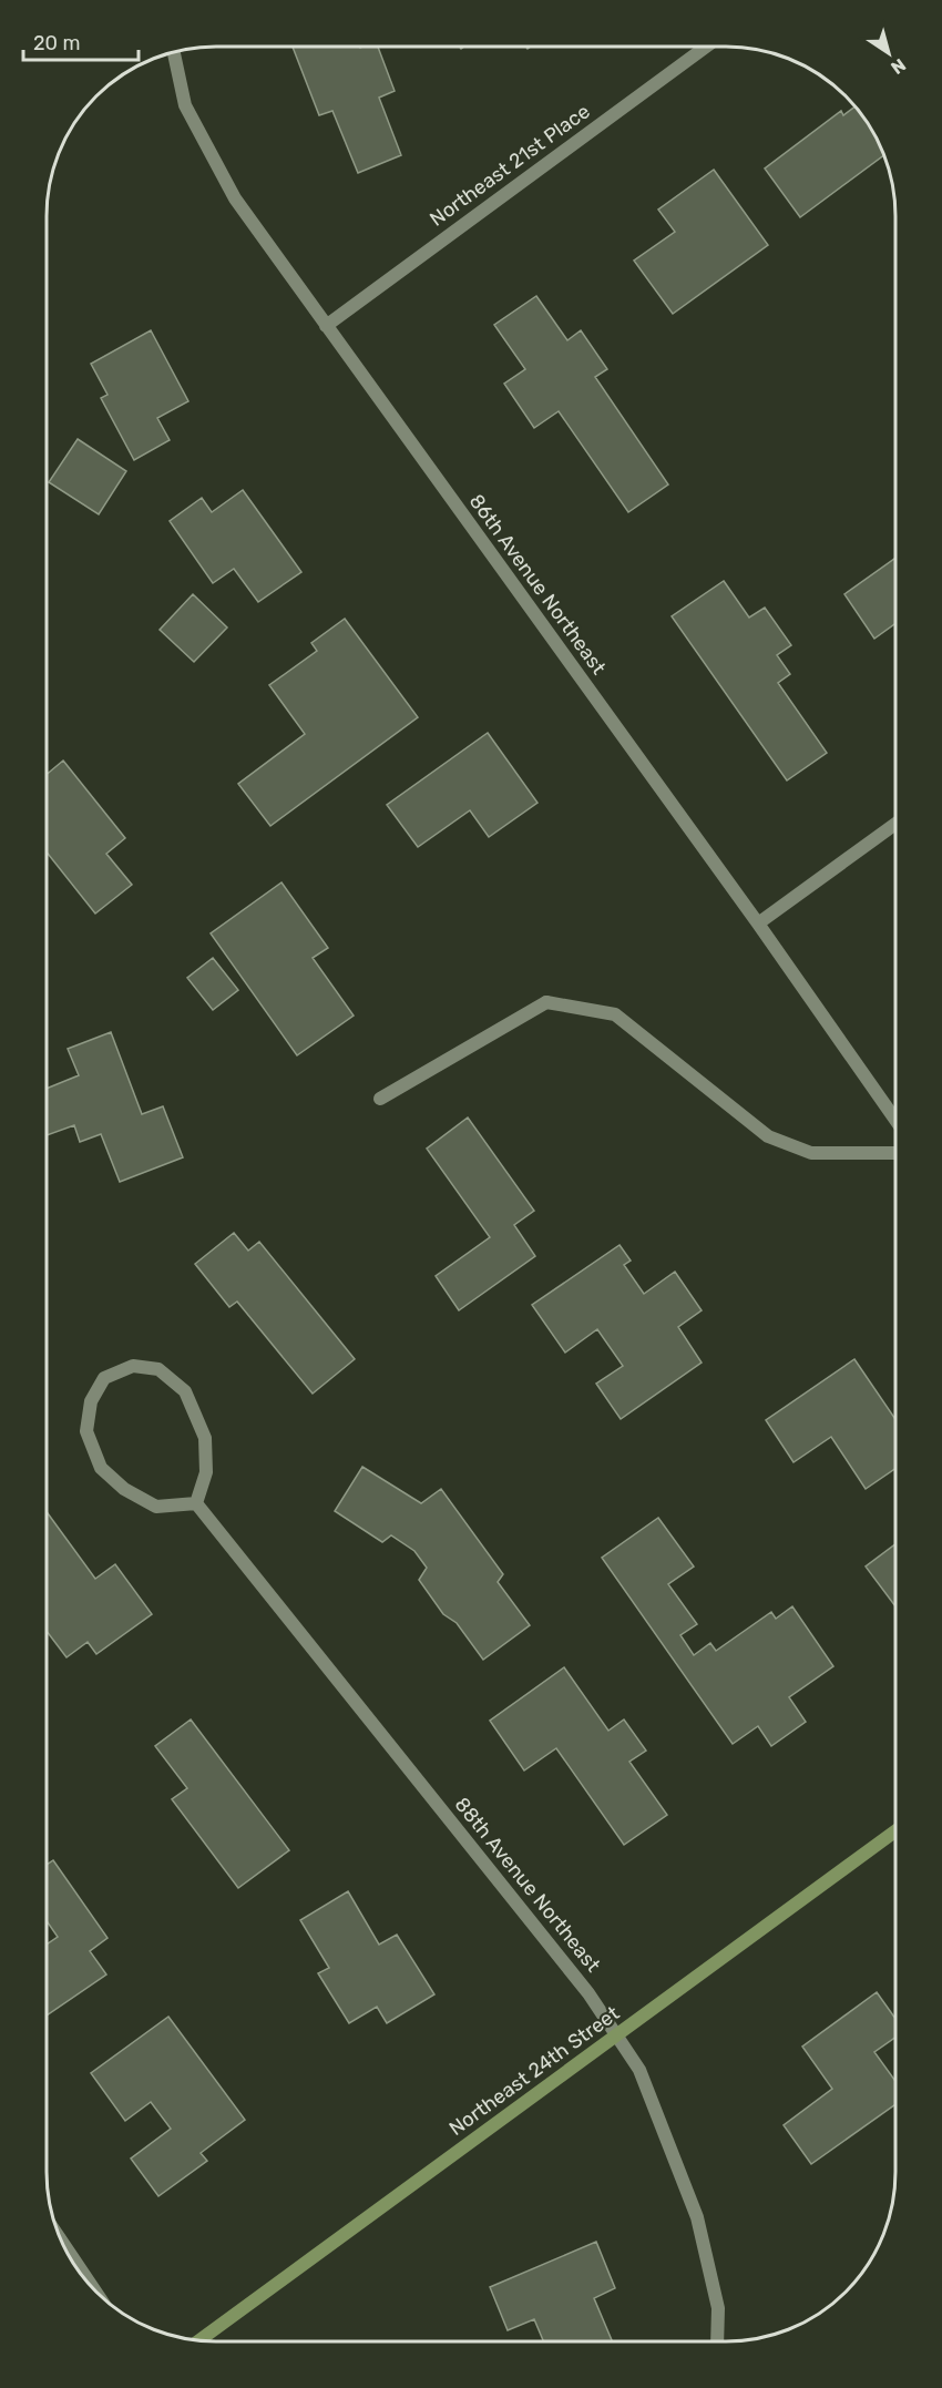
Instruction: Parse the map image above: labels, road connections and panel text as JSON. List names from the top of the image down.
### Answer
{
  "streets": {
    "main road": ["Northeast 24th Street"],
    "street": ["Northeast 21st Place", "86th Avenue Northeast", "88th Avenue Northeast"]
  },
  "crossings": [
    ["Northeast 21st Place", "86th Avenue Northeast"],
    ["88th Avenue Northeast", "Northeast 24th Street"]
  ],
  "scale_bar": "20 m",
  "north": "bottom right"
}
